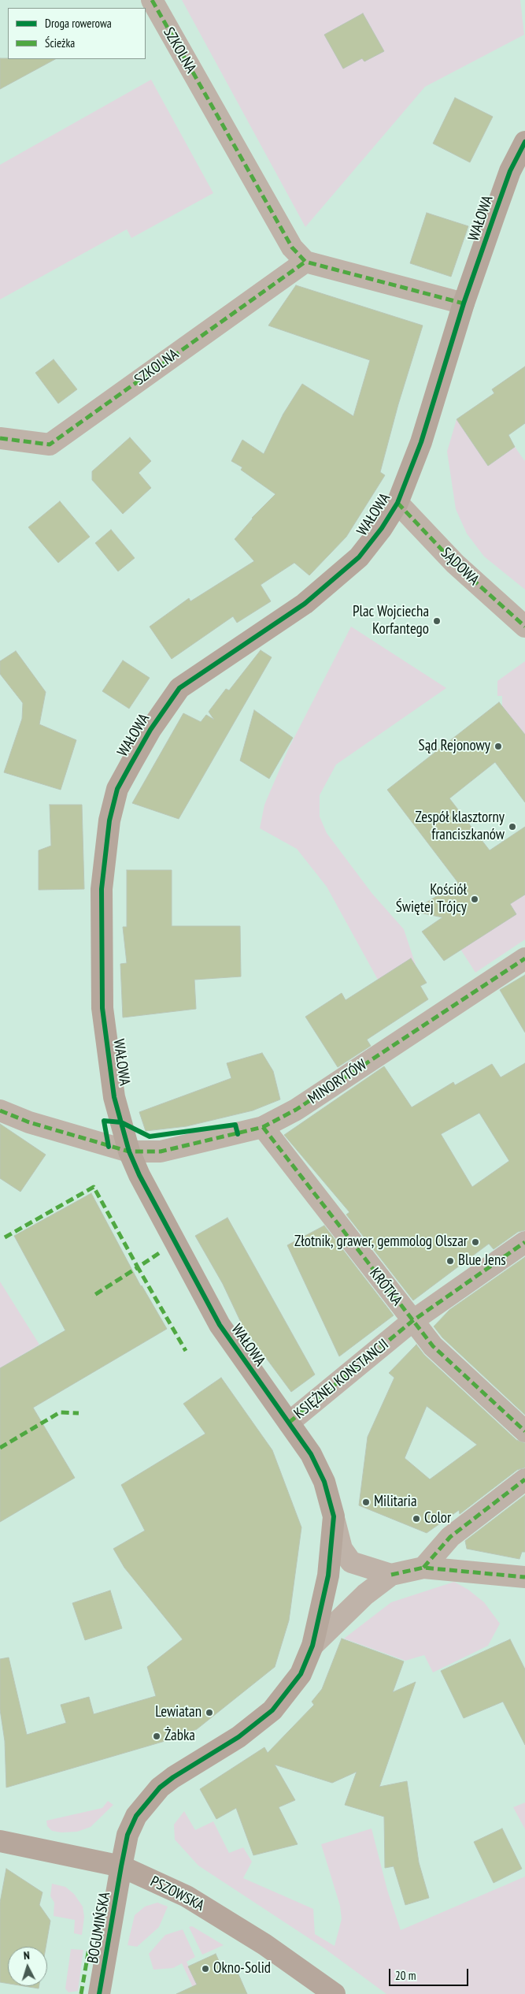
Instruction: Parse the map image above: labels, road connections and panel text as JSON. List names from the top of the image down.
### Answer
{
  "streets": {
    "street": [
      "SZKOLNA",
      "WAŁOWA",
      "SĄDOWA",
      "MINORYTÓW",
      "KRÓTKA",
      "KSIĘŻNEJ KONSTANCJI",
      "PSZOWSKA",
      "BOGUMIŃSKA"
    ]
  },
  "crossings": [
    ["WAŁOWA", "SĄDOWA"],
    ["WAŁOWA", "MINORYTÓW"],
    ["WAŁOWA", "KSIĘŻNEJ KONSTANCJI"],
    ["MINORYTÓW", "KRÓTKA"],
    ["KRÓTKA", "KSIĘŻNEJ KONSTANCJI"],
    ["KSIĘŻNEJ KONSTANCJI", "PSZOWSKA"],
    ["KSIĘŻNEJ KONSTANCJI", "BOGUMIŃSKA"],
    ["PSZOWSKA", "BOGUMIŃSKA"]
  ],
  "places": [
    "Plac Wojciecha Korfantego",
    "Sąd Rejonowy",
    "Zespół klasztorny franciszkanów",
    "Kościół Świętej Trójcy",
    "Złotnik, grawer, gemmolog Olszar",
    "Blue Jens",
    "Militaria",
    "Color",
    "Lewiatan",
    "Żabka",
    "Okno-Solid"
  ],
  "legend": ["Droga rowerowa", "Ścieżka"],
  "scale_bar": "20 m",
  "north": "top"
}
